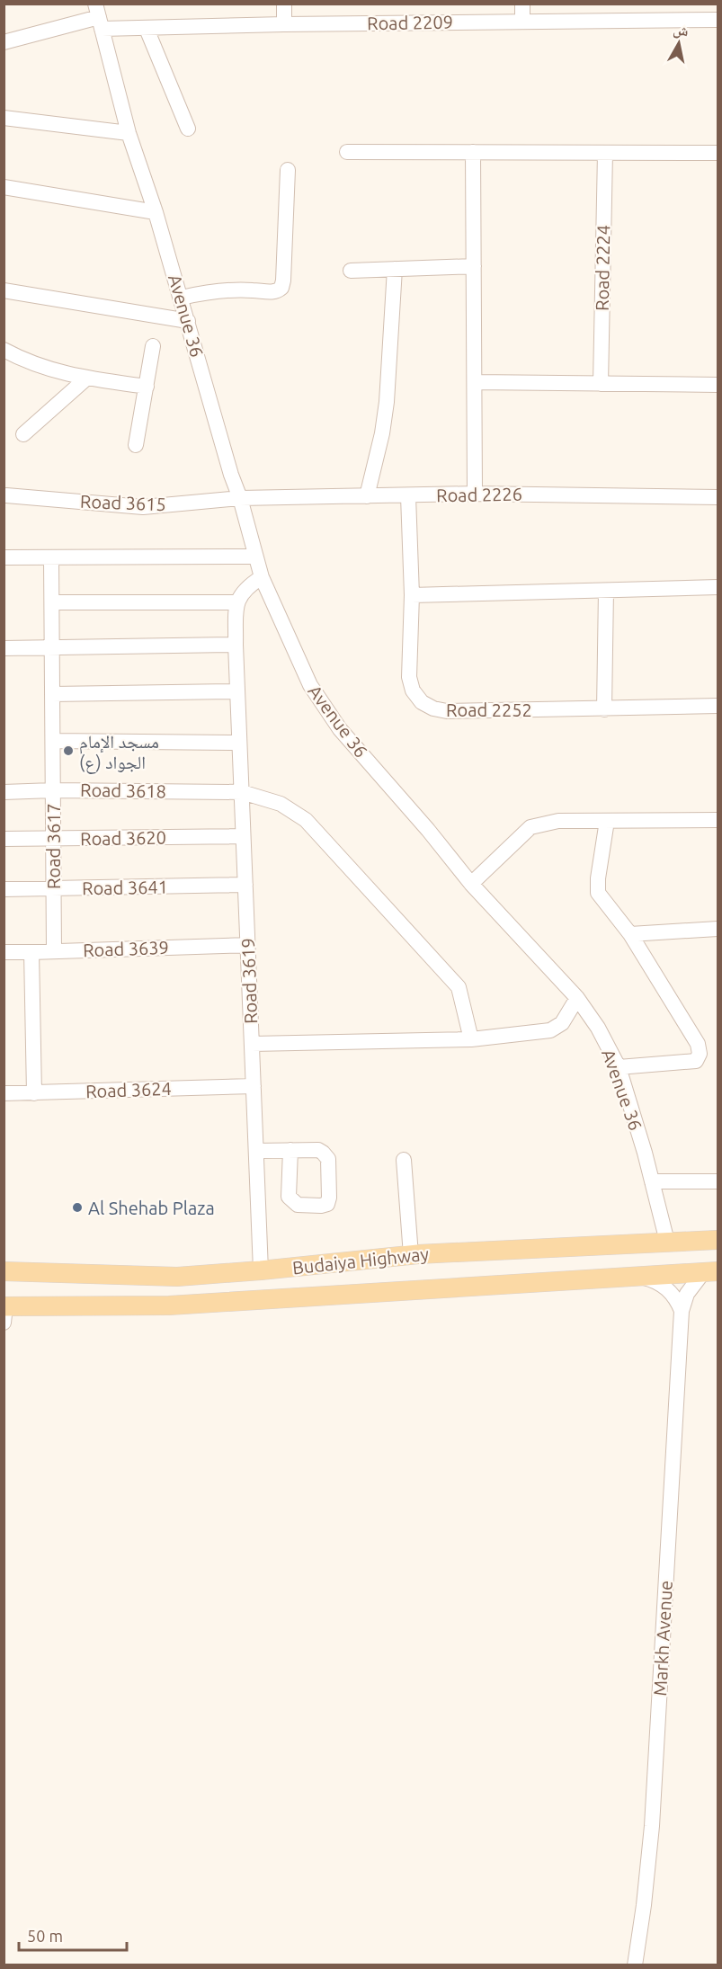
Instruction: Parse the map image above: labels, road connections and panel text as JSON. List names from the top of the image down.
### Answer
{
  "streets": {
    "main road": ["Budaiya Highway"],
    "street": [
      "Road 2209",
      "Road 2224",
      "Avenue 36",
      "Road 2226",
      "Road 3615",
      "Road 2252",
      "Road 3618",
      "Road 3620",
      "Road 3617",
      "Road 3641",
      "Road 3639",
      "Road 3619",
      "Road 3624",
      "Markh Avenue"
    ]
  },
  "crossings": [
    ["Road 2209", "Avenue 36"],
    ["Avenue 36", "Road 2226"],
    ["Avenue 36", "Road 3615"],
    ["Avenue 36", "Budaiya Highway"],
    ["Road 2226", "Road 3615"],
    ["Road 2226", "Road 2252"],
    ["Road 3618", "Road 3617"],
    ["Road 3618", "Road 3619"],
    ["Road 3620", "Road 3617"],
    ["Road 3620", "Road 3619"],
    ["Road 3617", "Road 3641"],
    ["Road 3617", "Road 3639"],
    ["Road 3641", "Road 3619"],
    ["Road 3639", "Road 3619"],
    ["Road 3619", "Road 3624"],
    ["Road 3619", "Budaiya Highway"],
    ["Budaiya Highway", "Markh Avenue"]
  ],
  "places": ["مسجد الإمام الجواد (ع)", "Al Shehab Plaza"],
  "scale_bar": "50 m",
  "north": "top"
}
